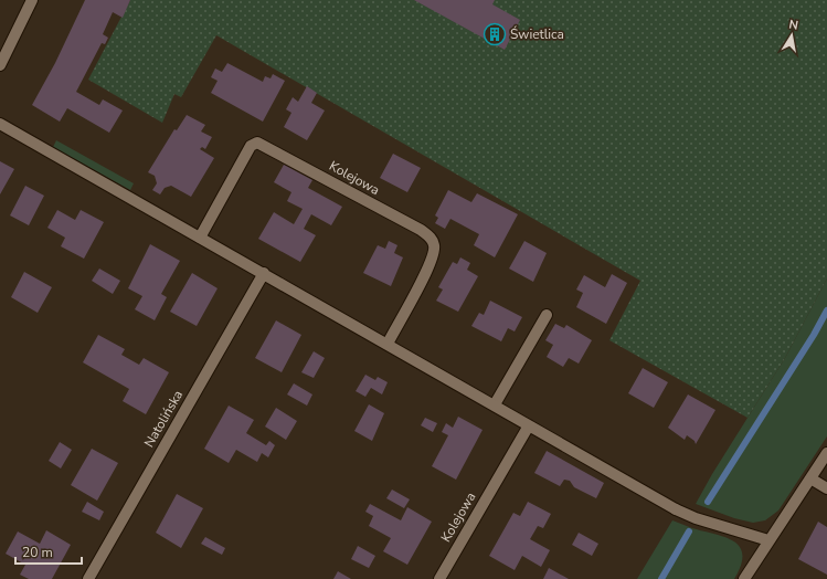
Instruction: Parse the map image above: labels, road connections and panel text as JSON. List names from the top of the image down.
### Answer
{
  "streets": {
    "street": ["Kolejowa", "Natolińska"]
  },
  "places": {
    "building": ["Świetlica"]
  },
  "scale_bar": "20 m",
  "north": "top"
}
